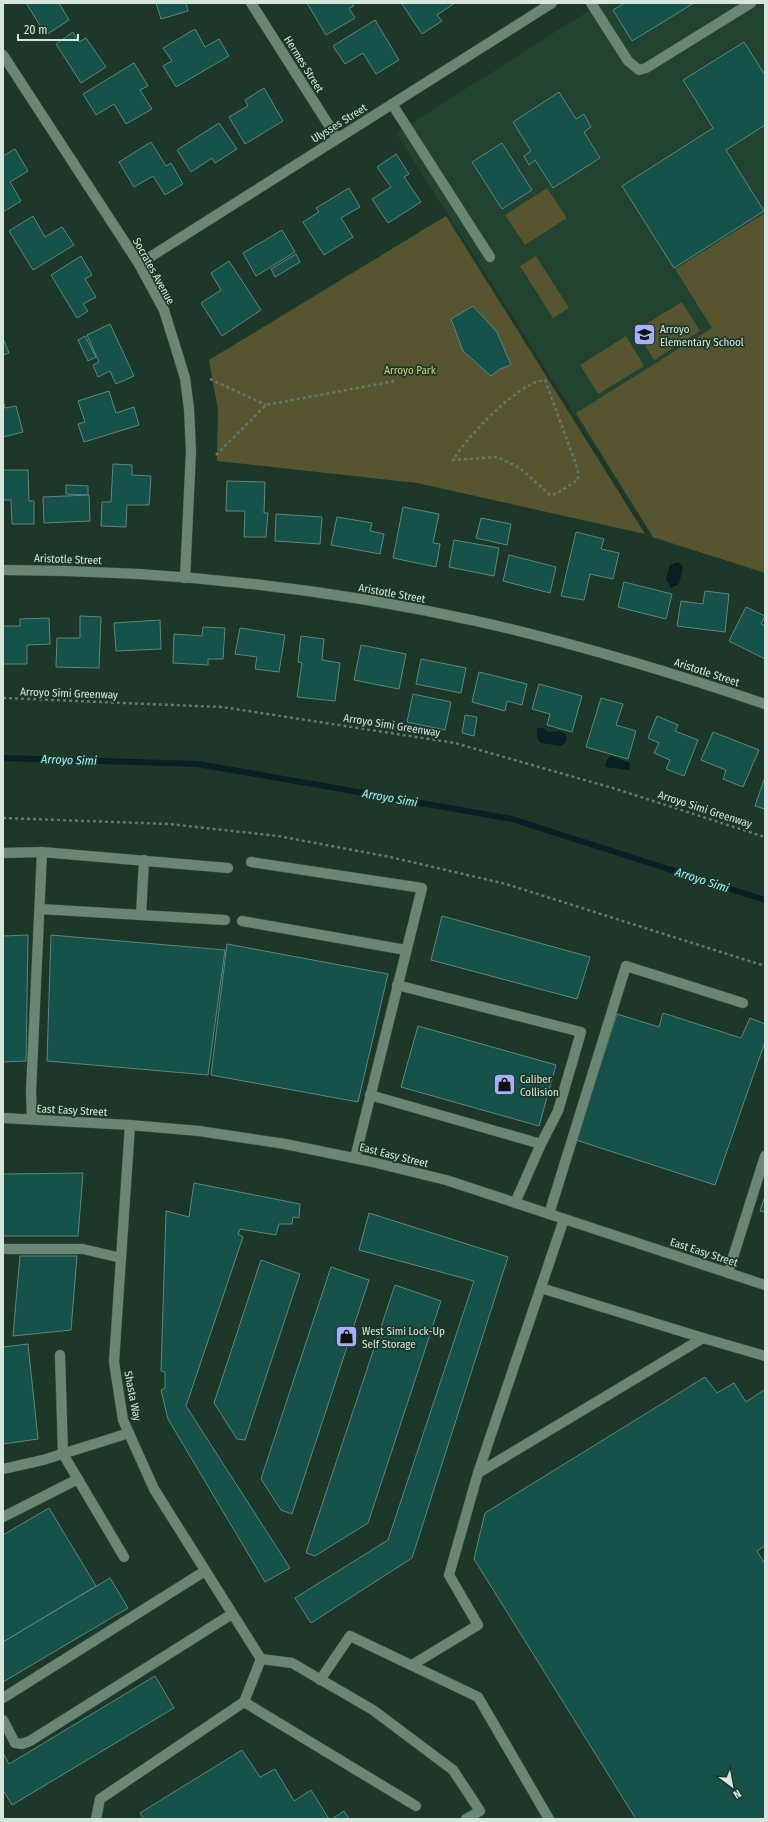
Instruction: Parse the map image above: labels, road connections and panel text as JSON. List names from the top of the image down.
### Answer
{
  "streets": {
    "street": [
      "Hermes Street",
      "Ulysses Street",
      "Socrates Avenue",
      "Aristotle Street",
      "East Easy Street",
      "Shasta Way"
    ],
    "path": ["Arroyo Simi Greenway"]
  },
  "crossings": [
    ["Hermes Street", "Ulysses Street"],
    ["Ulysses Street", "Socrates Avenue"],
    ["Socrates Avenue", "Aristotle Street"],
    ["East Easy Street", "Shasta Way"]
  ],
  "water": ["Arroyo Simi"],
  "parks": ["Arroyo Park"],
  "places": {
    "school or university": ["Arroyo Elementary School"],
    "shop": ["Caliber Collision", "West Simi Lock-Up Self Storage"]
  },
  "scale_bar": "20 m",
  "north": "bottom right"
}
